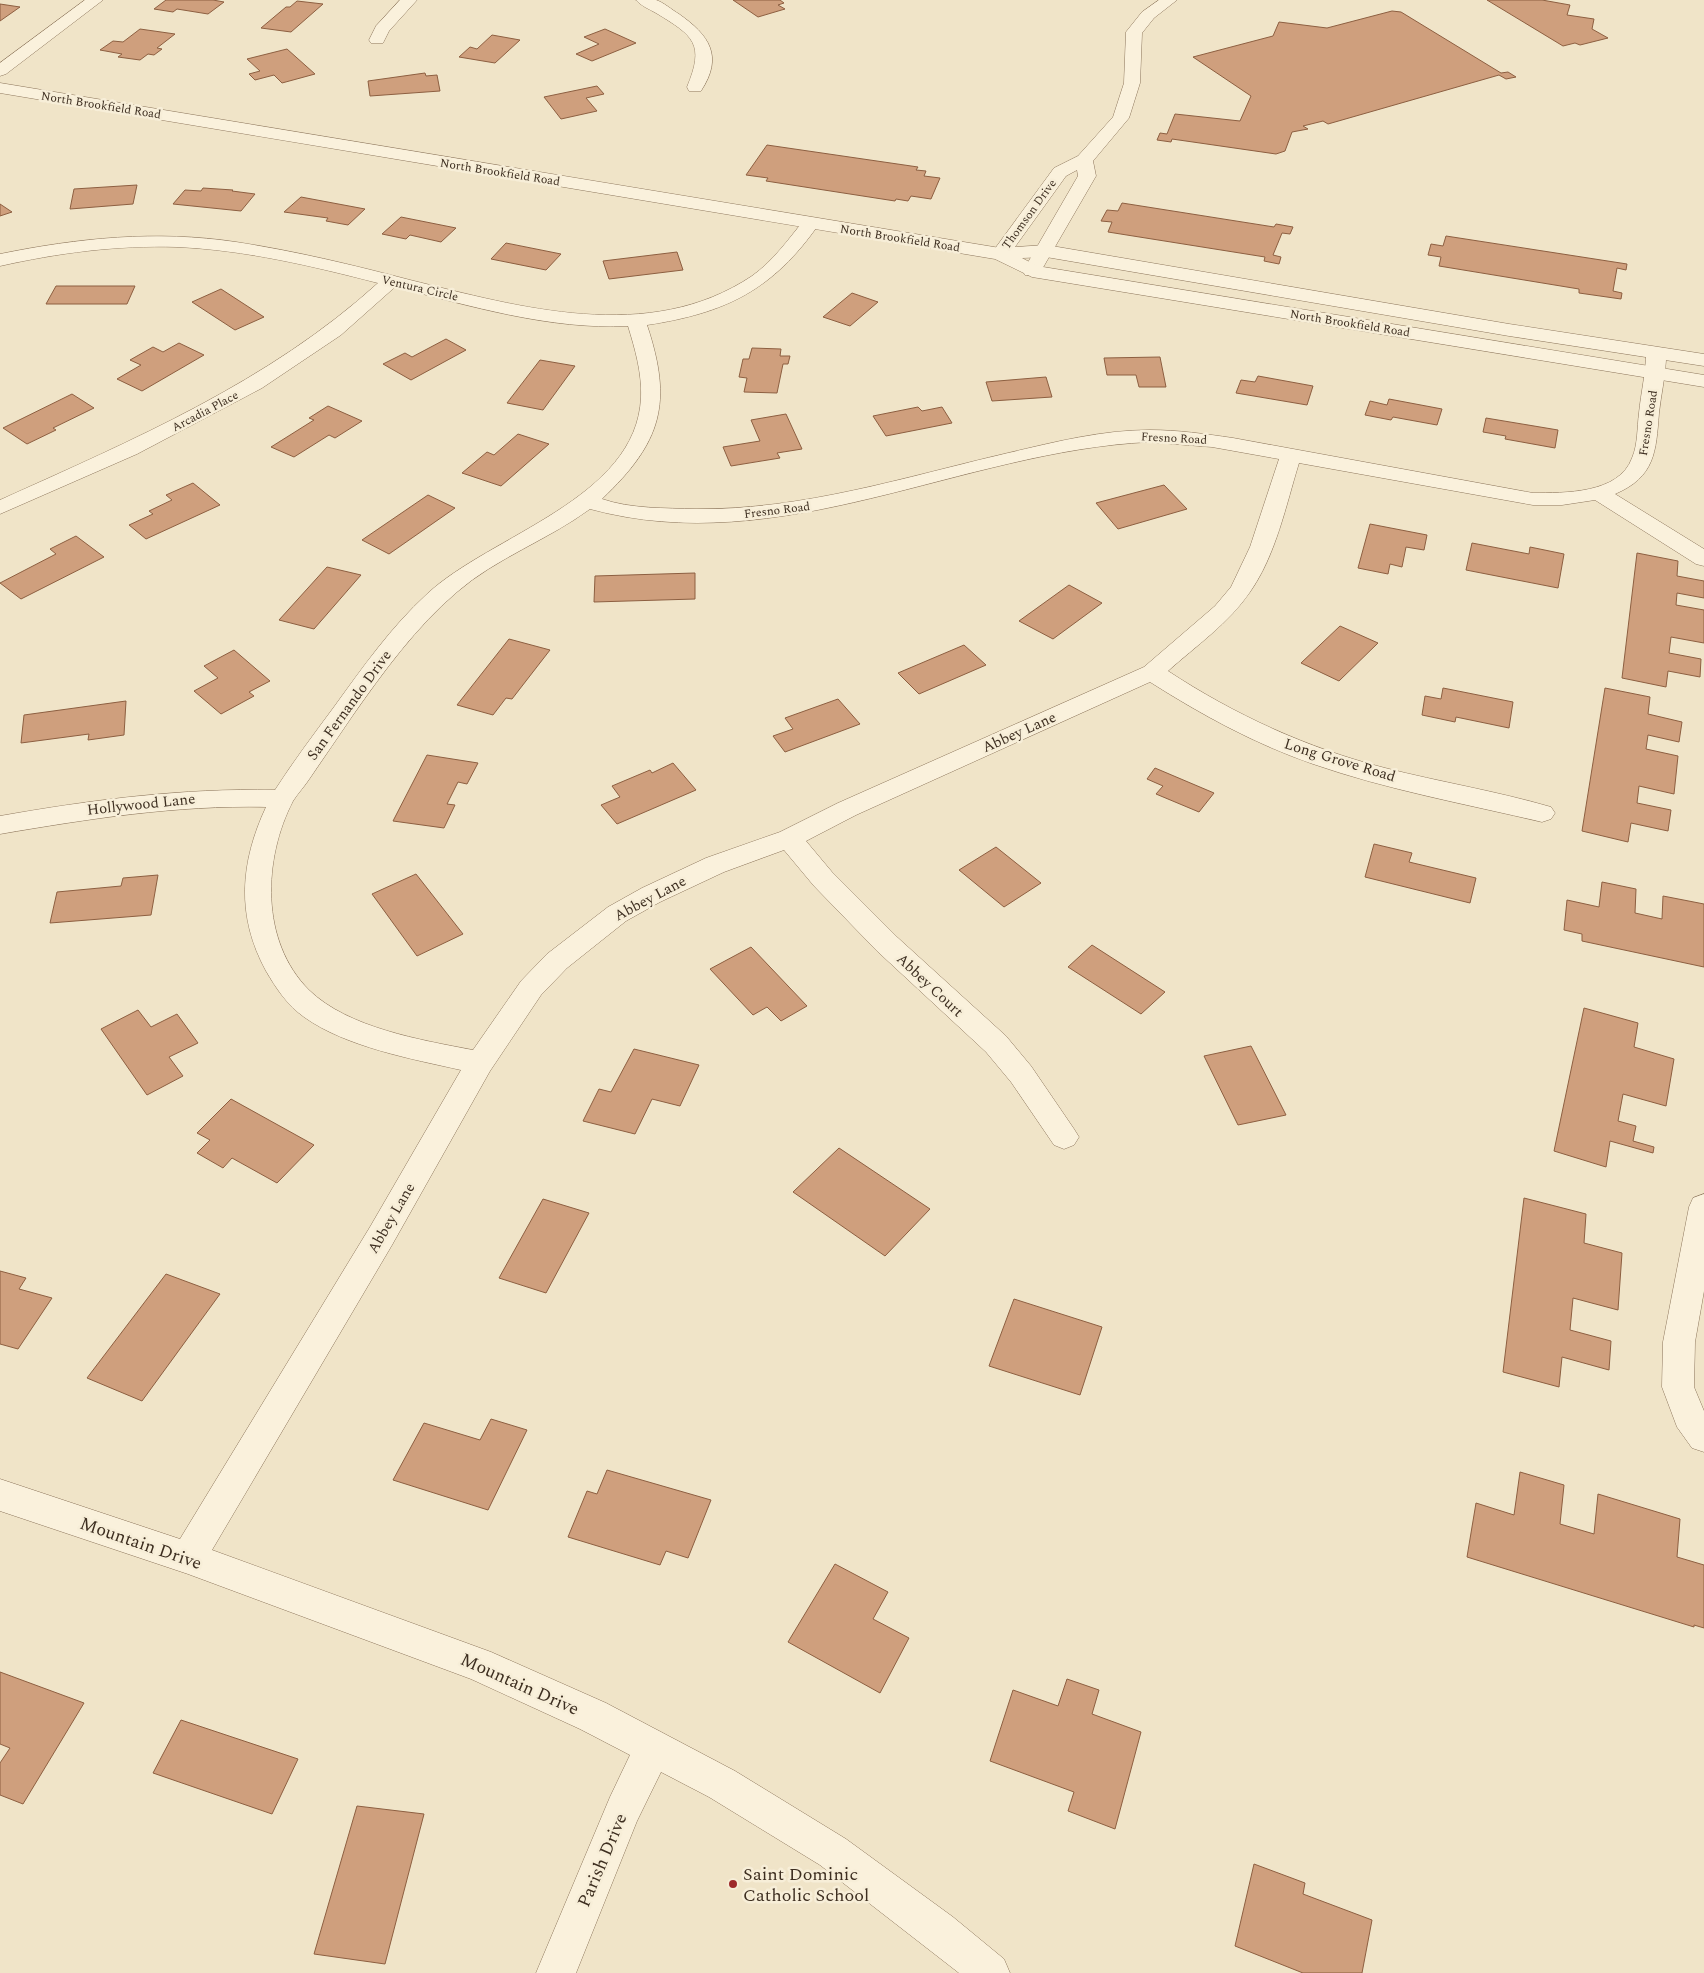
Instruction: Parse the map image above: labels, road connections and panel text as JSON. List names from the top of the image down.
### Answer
{
  "streets": {
    "street": [
      "North Brookfield Road",
      "Thomson Drive",
      "Ventura Circle",
      "Arcadia Place",
      "Fresno Road",
      "San Fernando Drive",
      "Abbey Lane",
      "Long Grove Road",
      "Hollywood Lane",
      "Abbey Court",
      "Mountain Drive",
      "Parish Drive"
    ]
  },
  "crossings": [
    ["North Brookfield Road", "Thomson Drive"],
    ["North Brookfield Road", "Ventura Circle"],
    ["North Brookfield Road", "Fresno Road"],
    ["Ventura Circle", "Arcadia Place"],
    ["Ventura Circle", "San Fernando Drive"],
    ["Fresno Road", "San Fernando Drive"],
    ["Fresno Road", "Abbey Lane"],
    ["San Fernando Drive", "Abbey Lane"],
    ["San Fernando Drive", "Hollywood Lane"],
    ["Abbey Lane", "Long Grove Road"],
    ["Abbey Lane", "Abbey Court"],
    ["Abbey Lane", "Mountain Drive"],
    ["Mountain Drive", "Parish Drive"]
  ],
  "places": ["Saint Dominic Catholic School"]
}
